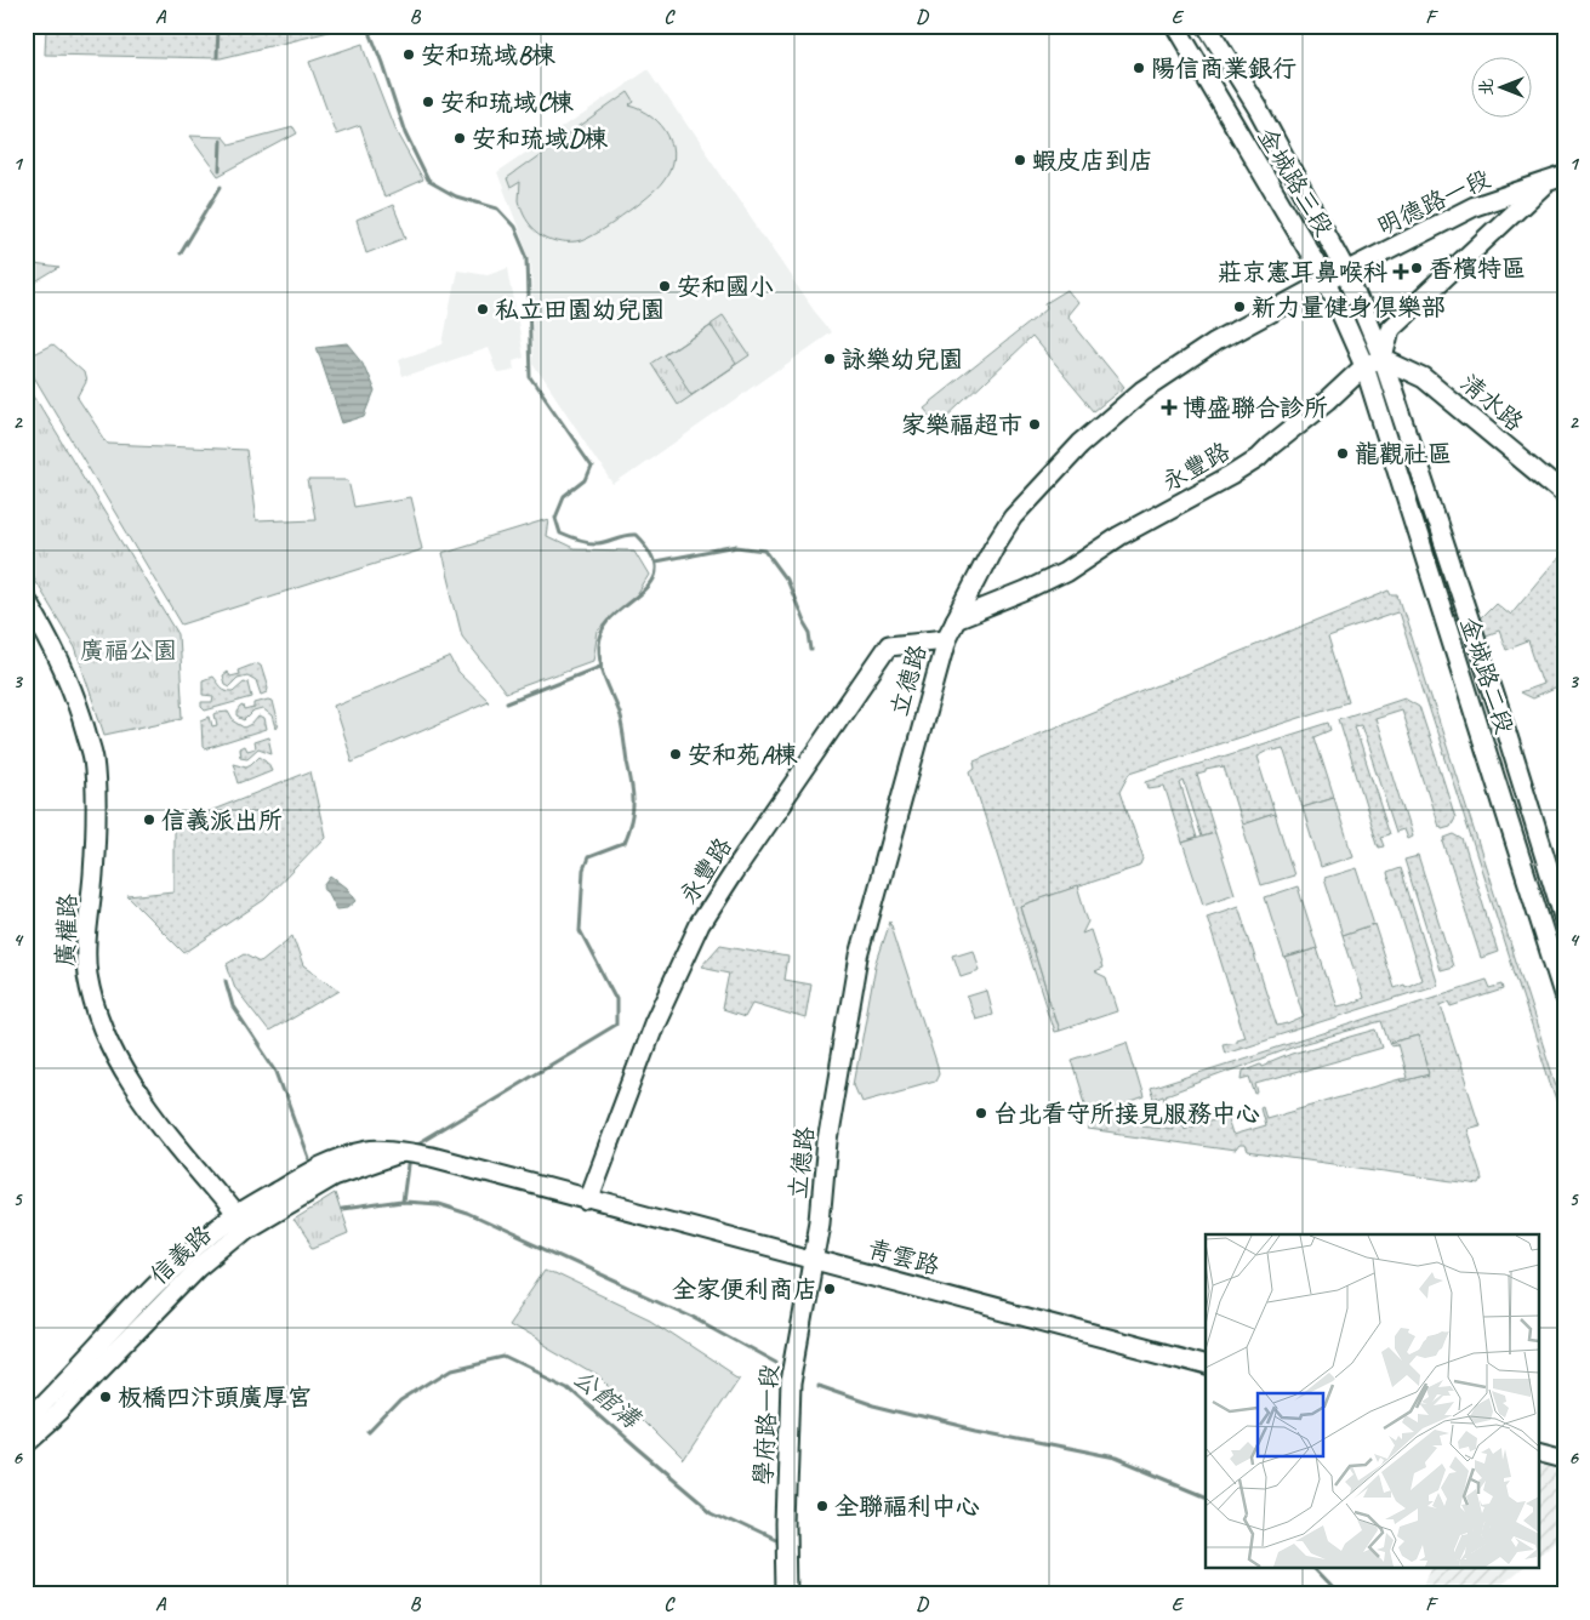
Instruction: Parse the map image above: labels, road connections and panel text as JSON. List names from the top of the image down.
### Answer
{
  "streets": {
    "street": [
      "金城路三段",
      "明德路一段",
      "清水路",
      "永豐路",
      "金城路二段",
      "立德路",
      "廣權路",
      "信義路",
      "青雲路",
      "學府路一段"
    ]
  },
  "crossings": [
    ["金城路三段", "明德路一段"],
    ["金城路三段", "清水路"],
    ["金城路三段", "永豐路"],
    ["金城路三段", "金城路二段"],
    ["金城路三段", "立德路"],
    ["明德路一段", "立德路"],
    ["清水路", "永豐路"],
    ["清水路", "金城路二段"],
    ["永豐路", "金城路二段"],
    ["永豐路", "立德路"],
    ["永豐路", "信義路"],
    ["永豐路", "青雲路"],
    ["立德路", "青雲路"],
    ["立德路", "學府路一段"],
    ["廣權路", "信義路"],
    ["信義路", "青雲路"],
    ["青雲路", "學府路一段"]
  ],
  "water": ["公館溝"],
  "parks": ["廣福公園"],
  "places": {
    "other": [
      "安和琉域B棟",
      "陽信商業銀行",
      "安和琉域C棟",
      "安和琉域D棟",
      "蝦皮店到店",
      "香檳特區",
      "安和國小",
      "新力量健身俱樂部",
      "私立田園幼兒園",
      "詠樂幼兒園",
      "家樂福超市",
      "龍觀社區",
      "安和苑A棟",
      "信義派出所",
      "台北看守所接見服務中心",
      "全家便利商店",
      "板橋四汴頭廣厚宮",
      "全聯福利中心"
    ],
    "health": ["莊京憲耳鼻喉科", "博盛聯合診所"]
  },
  "north": "left",
  "grid": {
    "columns": [
      "A",
      "B",
      "C",
      "D",
      "E",
      "F"
    ],
    "rows": [
      "1",
      "2",
      "3",
      "4",
      "5",
      "6"
    ]
  }
}
